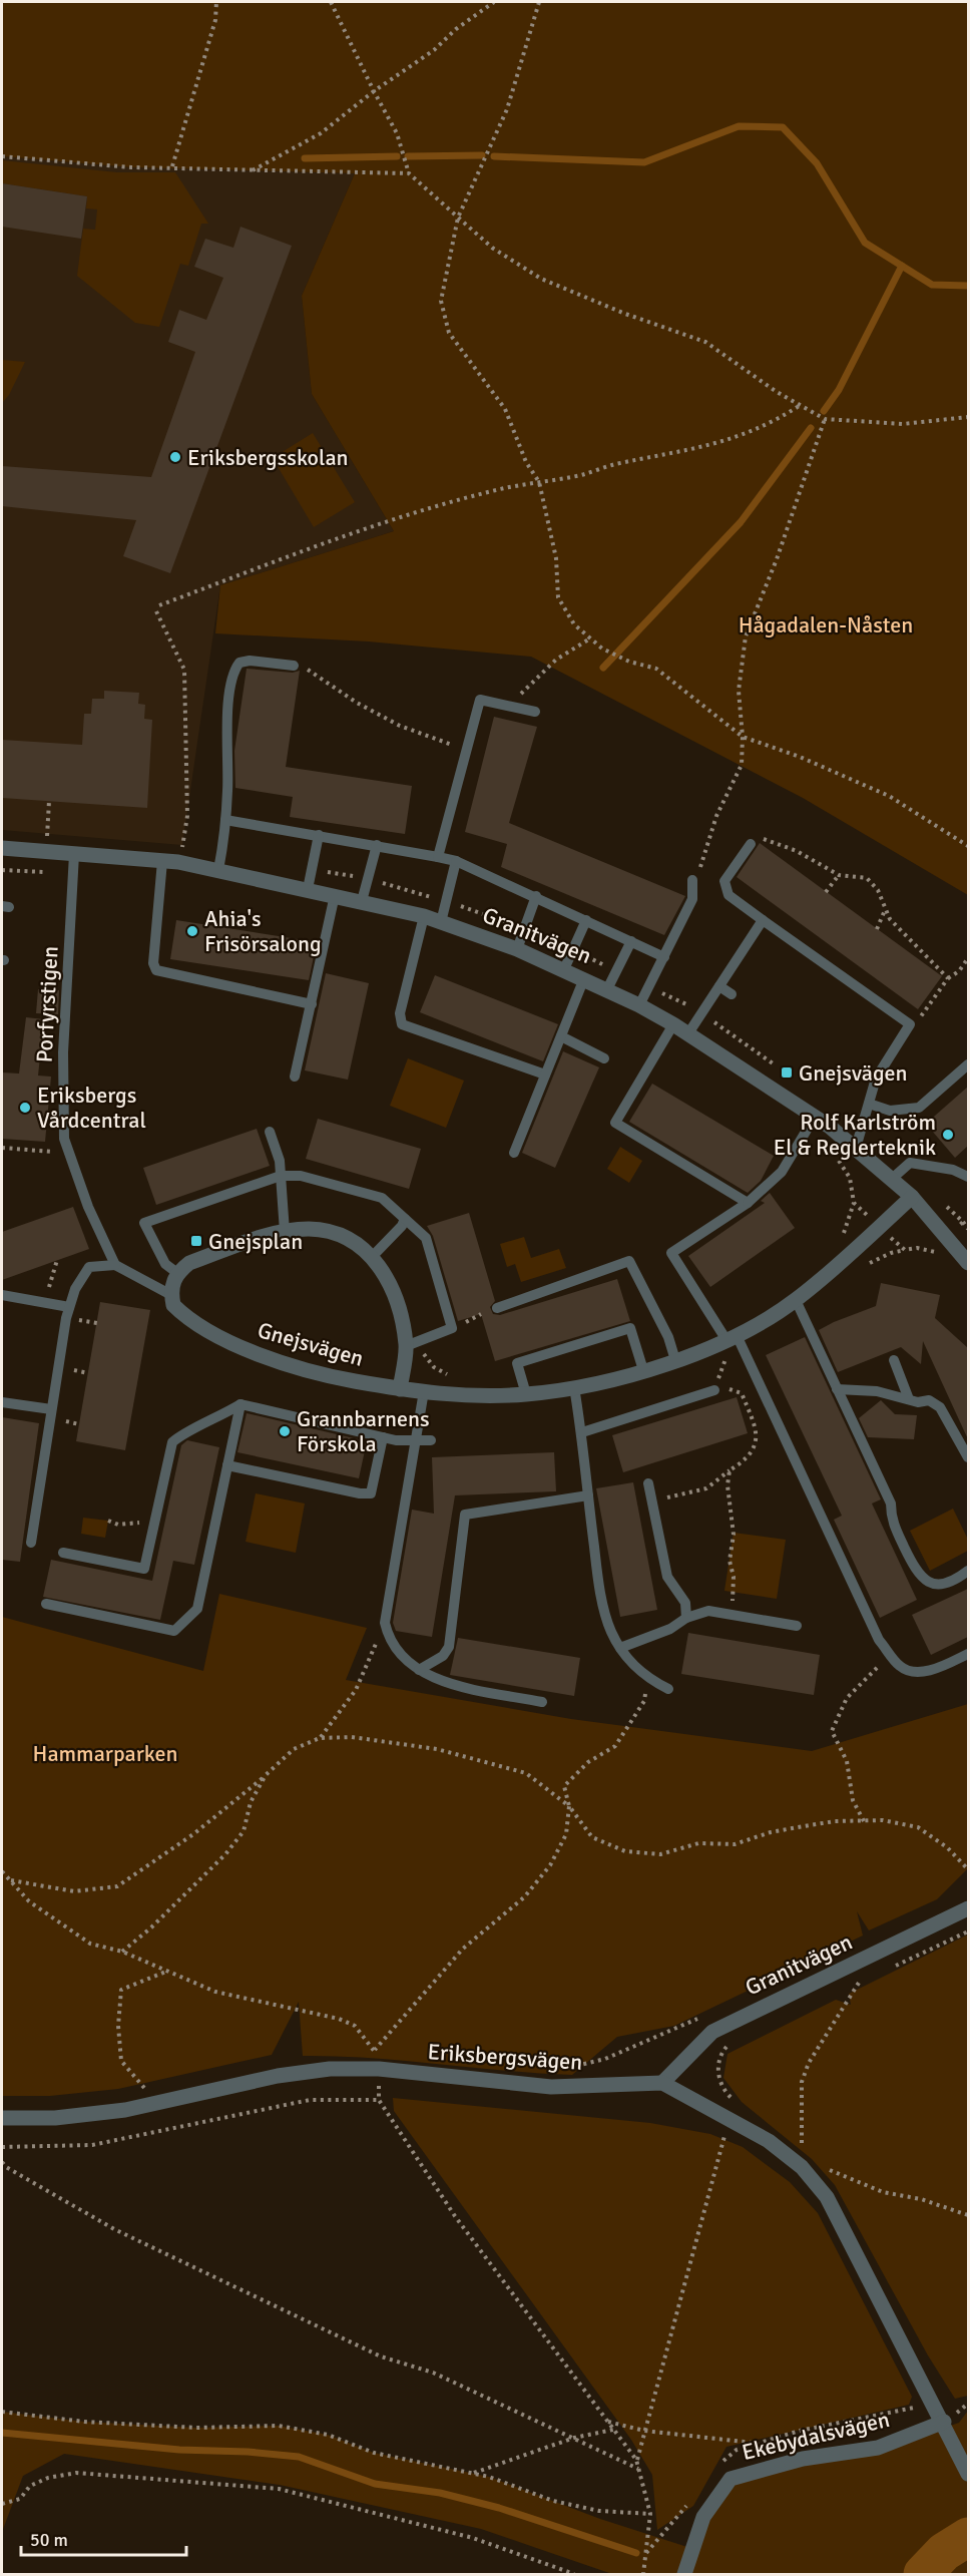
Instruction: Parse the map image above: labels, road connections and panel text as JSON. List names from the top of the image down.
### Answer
{
  "streets": {
    "street": [
      "Granitvägen",
      "Gnejsvägen",
      "Eriksbergsvägen",
      "Ekebydalsvägen"
    ],
    "lane": ["Porfyrstigen"]
  },
  "crossings": [
    ["Granitvägen", "Porfyrstigen"],
    ["Granitvägen", "Gnejsvägen"],
    ["Granitvägen", "Eriksbergsvägen"],
    ["Eriksbergsvägen", "Ekebydalsvägen"]
  ],
  "parks": ["Hågadalen-Nåsten", "Hammarparken"],
  "places": {
    "other": [
      "Eriksbergsskolan",
      "Ahia's Frisörsalong",
      "Eriksbergs Vårdcentral",
      "Rolf Karlström El & Reglerteknik",
      "Grannbarnens Förskola"
    ],
    "transit": ["Gnejsvägen", "Gnejsplan"]
  },
  "scale_bar": "50 m"
}
